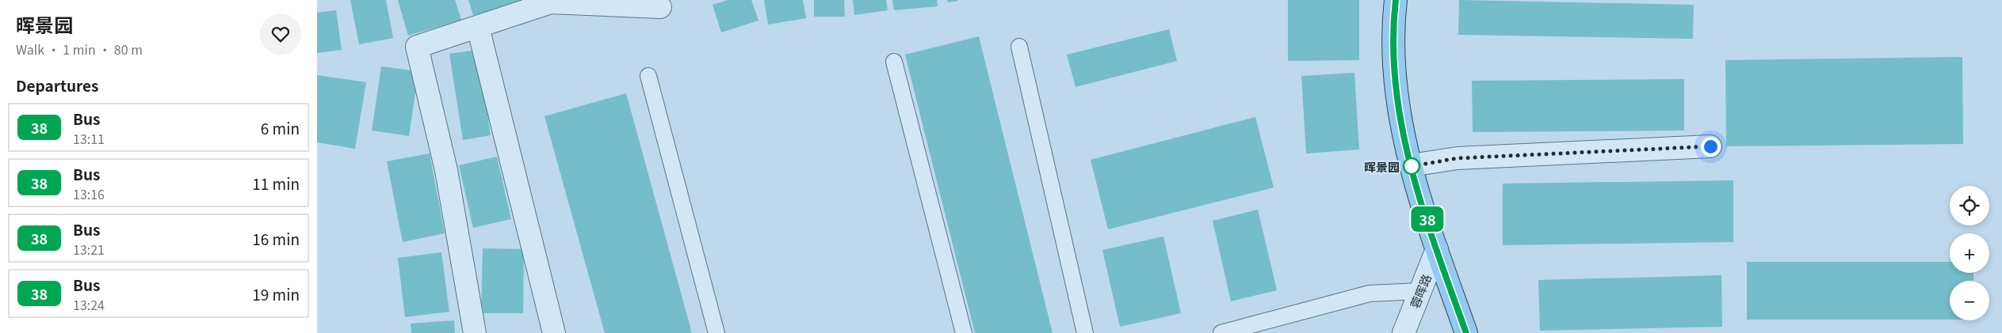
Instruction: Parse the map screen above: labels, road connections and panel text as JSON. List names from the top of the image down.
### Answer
{
  "streets": {
    "street": ["蓉晖路"]
  },
  "places": ["晖景园"],
  "lines": ["bus line 38"],
  "page": {
    "heading": [
      ["晖景园", "Walk · 1 min · 80 m"],
      "Departures"
    ],
    "on_map": "38",
    "list": [
      {
        "mark": "38",
        "name": "Bus",
        "note": "13:11",
        "value": "6 min"
      },
      {
        "mark": "38",
        "name": "Bus",
        "note": "13:16",
        "value": "11 min"
      },
      {
        "mark": "38",
        "name": "Bus",
        "note": "13:21",
        "value": "16 min"
      },
      {
        "mark": "38",
        "name": "Bus",
        "note": "13:24",
        "value": "19 min"
      }
    ],
    "map_buttons": ["+", "−"]
  }
}
